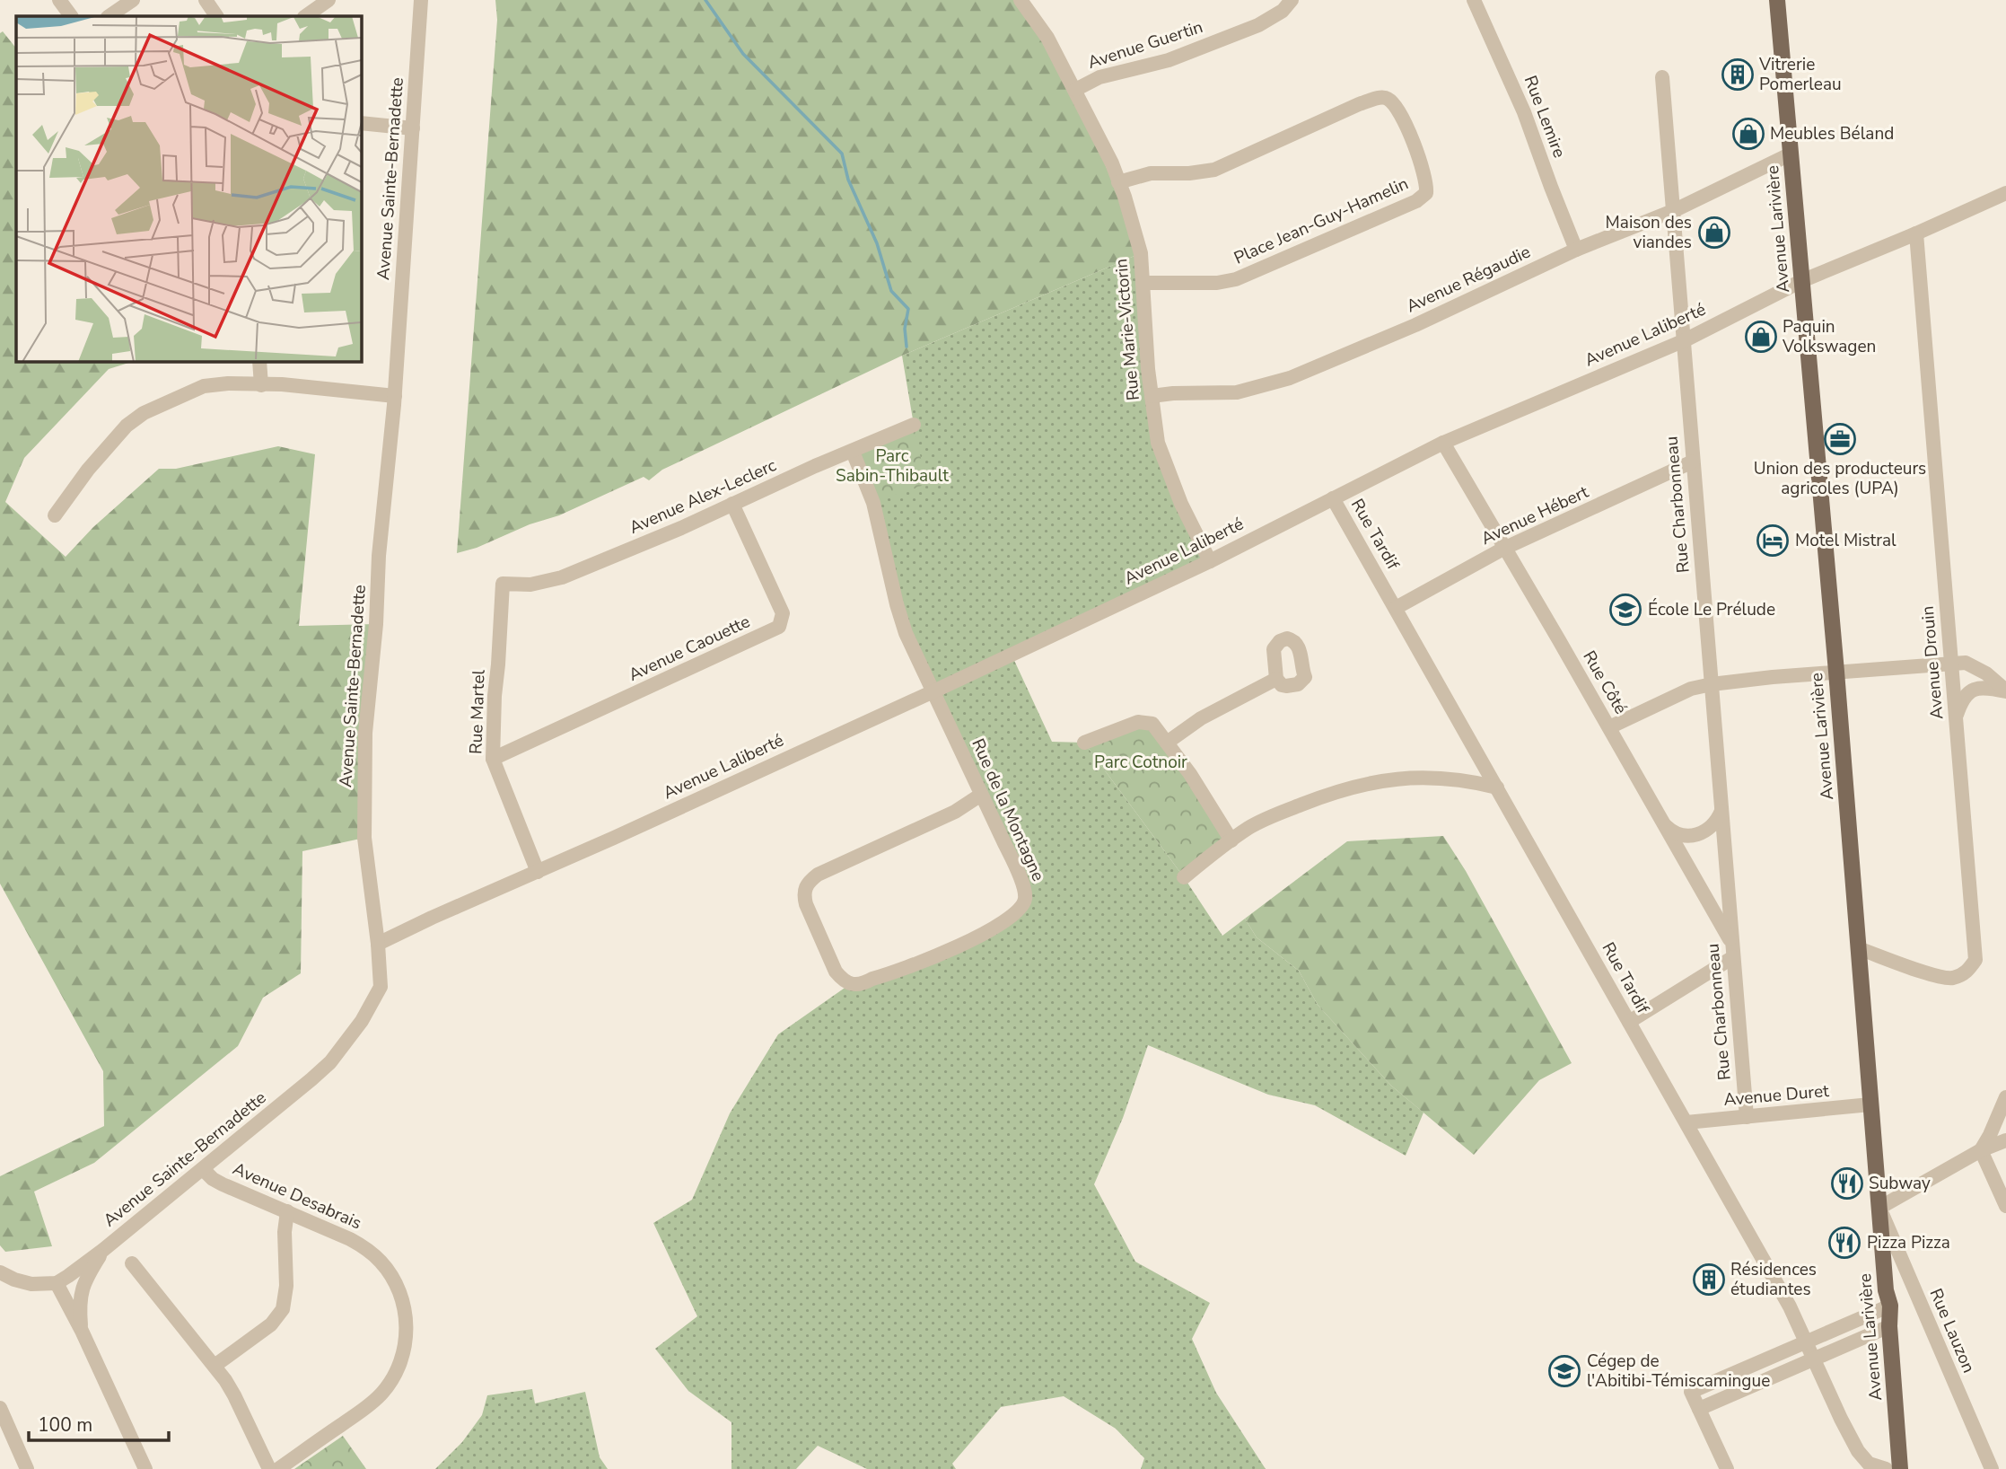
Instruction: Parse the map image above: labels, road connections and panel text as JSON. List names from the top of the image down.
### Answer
{
  "streets": {
    "main road": ["Avenue Larivière"],
    "street": [
      "Avenue Guertin",
      "Rue Lemire",
      "Avenue Sainte-Bernadette",
      "Place Jean-Guy-Hamelin",
      "Avenue Régaudie",
      "Rue Marie-Victorin",
      "Avenue Laliberté",
      "Avenue Alex-Leclerc",
      "Rue Charbonneau",
      "Avenue Hébert",
      "Rue Tardif",
      "Avenue Caouette",
      "Avenue Drouin",
      "Rue Côté",
      "Rue Martel",
      "Rue de la Montagne",
      "Avenue Duret",
      "Avenue Desabrais",
      "Rue Lauzon"
    ]
  },
  "crossings": [
    ["Avenue Guertin", "Rue Marie-Victorin"],
    ["Rue Lemire", "Avenue Régaudie"],
    ["Avenue Sainte-Bernadette", "Avenue Laliberté"],
    ["Avenue Sainte-Bernadette", "Avenue Desabrais"],
    ["Place Jean-Guy-Hamelin", "Rue Marie-Victorin"],
    ["Avenue Larivière", "Avenue Régaudie"],
    ["Avenue Larivière", "Avenue Laliberté"],
    ["Avenue Larivière", "Avenue Drouin"],
    ["Avenue Larivière", "Avenue Duret"],
    ["Avenue Larivière", "Rue Lauzon"],
    ["Avenue Régaudie", "Rue Marie-Victorin"],
    ["Avenue Régaudie", "Rue Charbonneau"],
    ["Rue Marie-Victorin", "Avenue Laliberté"],
    ["Avenue Laliberté", "Rue Charbonneau"],
    ["Avenue Laliberté", "Rue Tardif"],
    ["Avenue Laliberté", "Avenue Drouin"],
    ["Avenue Laliberté", "Rue Côté"],
    ["Avenue Laliberté", "Rue Martel"],
    ["Avenue Laliberté", "Rue de la Montagne"],
    ["Avenue Alex-Leclerc", "Avenue Caouette"],
    ["Avenue Alex-Leclerc", "Rue Martel"],
    ["Avenue Alex-Leclerc", "Rue de la Montagne"],
    ["Rue Charbonneau", "Avenue Hébert"],
    ["Rue Charbonneau", "Rue Côté"],
    ["Rue Charbonneau", "Avenue Duret"],
    ["Avenue Hébert", "Rue Tardif"],
    ["Avenue Hébert", "Rue Côté"],
    ["Rue Tardif", "Avenue Duret"],
    ["Avenue Caouette", "Rue Martel"]
  ],
  "parks": ["Parc Sabin-Thibault", "Parc Cotnoir"],
  "places": {
    "building": ["Vitrerie Pomerleau", "Résidences étudiantes"],
    "shop": ["Meubles Béland", "Maison des viandes", "Paquin Volkswagen"],
    "office": ["Union des producteurs agricoles (UPA)"],
    "hotel": ["Motel Mistral"],
    "school or university": ["École Le Prélude", "Cégep de l'Abitibi-Témiscamingue"],
    "restaurant": ["Subway", "Pizza Pizza"]
  },
  "scale_bar": "100 m"
}
